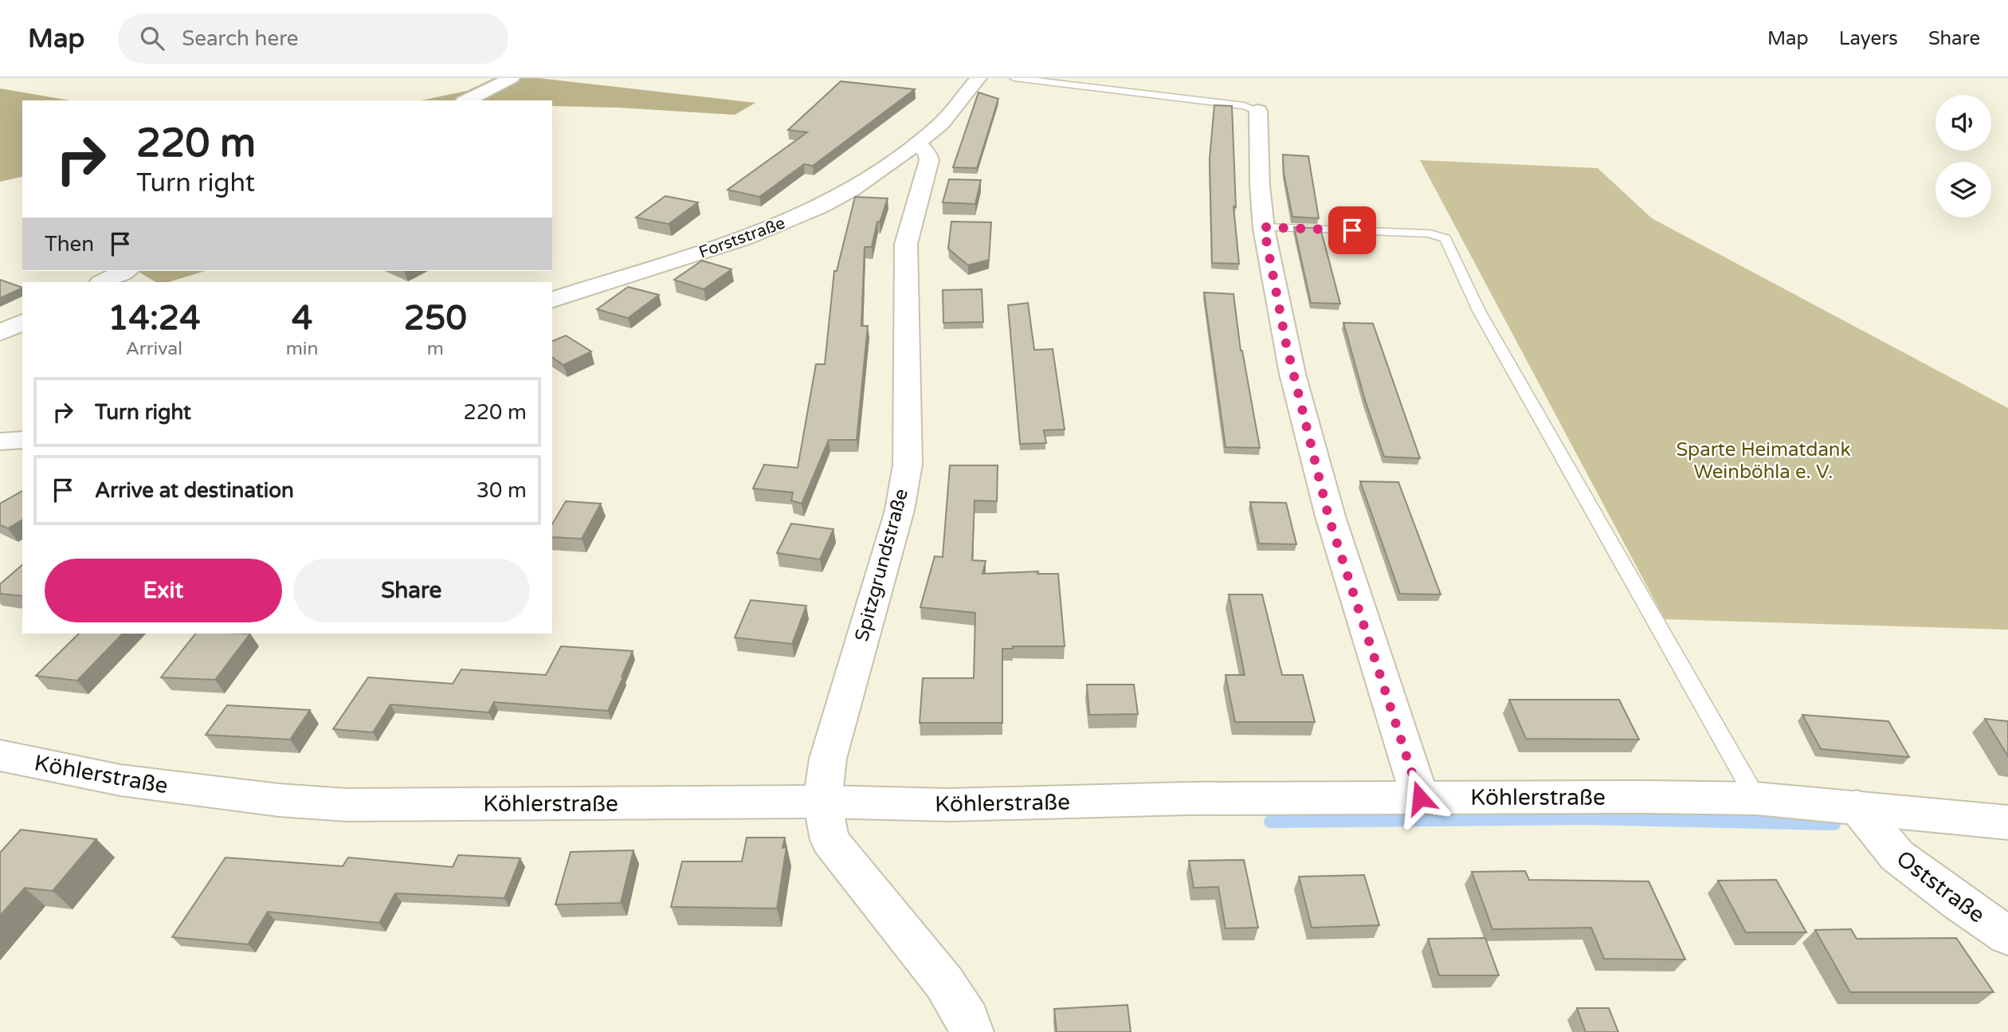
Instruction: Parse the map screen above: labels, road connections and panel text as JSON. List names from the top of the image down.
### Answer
{
  "streets": {
    "street": [
      "Forststraße",
      "Spitzgrundstraße",
      "Köhlerstraße",
      "Oststraße"
    ]
  },
  "crossings": [
    ["Forststraße", "Spitzgrundstraße"],
    ["Spitzgrundstraße", "Köhlerstraße"],
    ["Köhlerstraße", "Oststraße"]
  ],
  "parks": ["Sparte Heimatdank Weinböhla e. V."],
  "page": {
    "header": "Map",
    "search": "Search here",
    "nav": ["Map", "Layers", "Share"],
    "turn": ["220 m", "Turn right"],
    "then": "Then",
    "eta": [
      "14:24",
      "Arrival",
      "4",
      "min",
      "250",
      "m"
    ],
    "list": [
      {
        "name": "Turn right",
        "value": "220 m"
      },
      {
        "name": "Arrive at destination",
        "value": "30 m"
      }
    ],
    "buttons": ["Exit", "Share"]
  }
}
